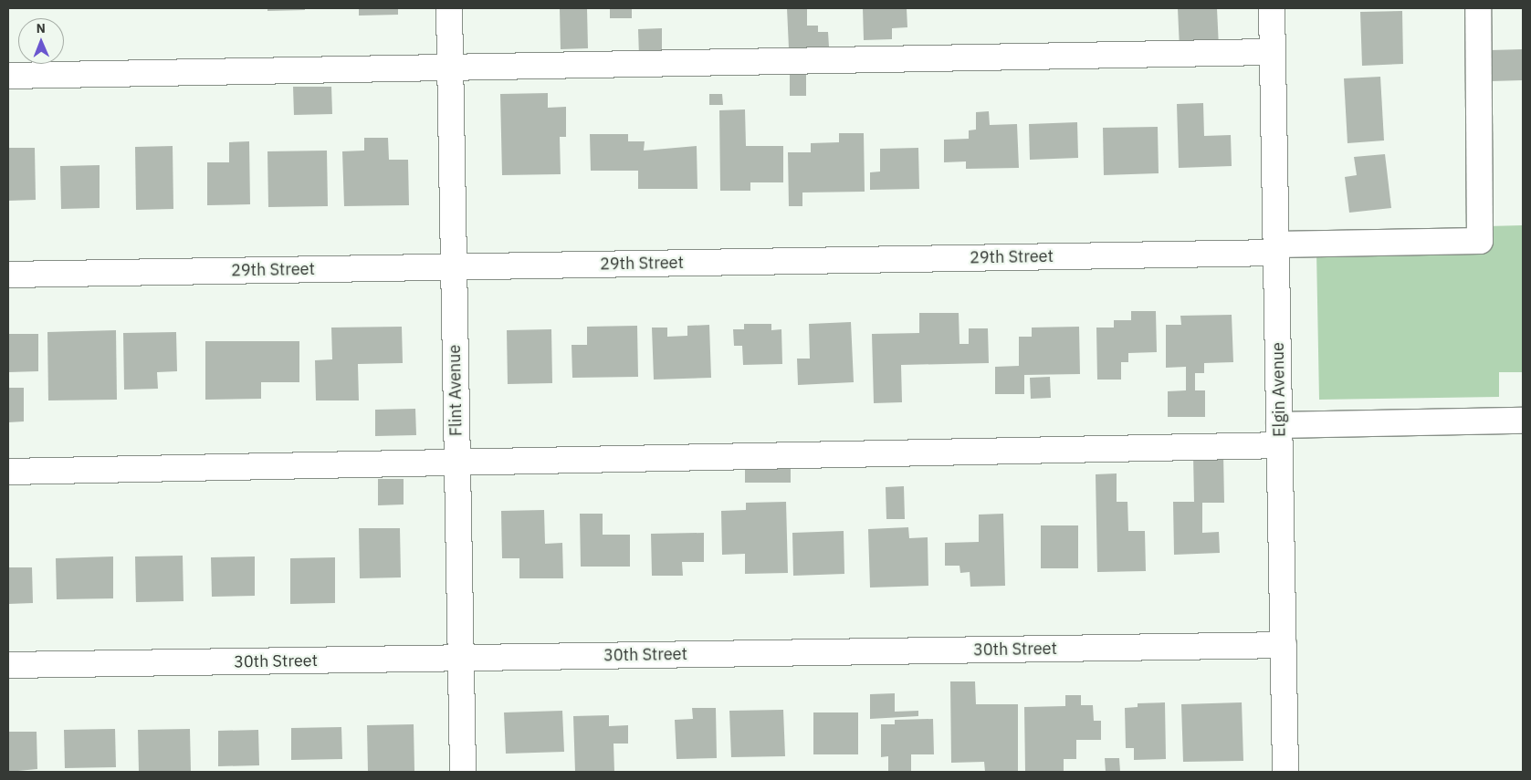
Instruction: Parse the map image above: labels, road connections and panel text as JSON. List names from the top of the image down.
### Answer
{
  "streets": {
    "street": [
      "29th Street",
      "Elgin Avenue",
      "Flint Avenue",
      "30th Street"
    ]
  },
  "crossings": [
    ["29th Street", "Elgin Avenue"],
    ["29th Street", "Flint Avenue"],
    ["Elgin Avenue", "30th Street"],
    ["Flint Avenue", "30th Street"]
  ],
  "north": "top"
}
